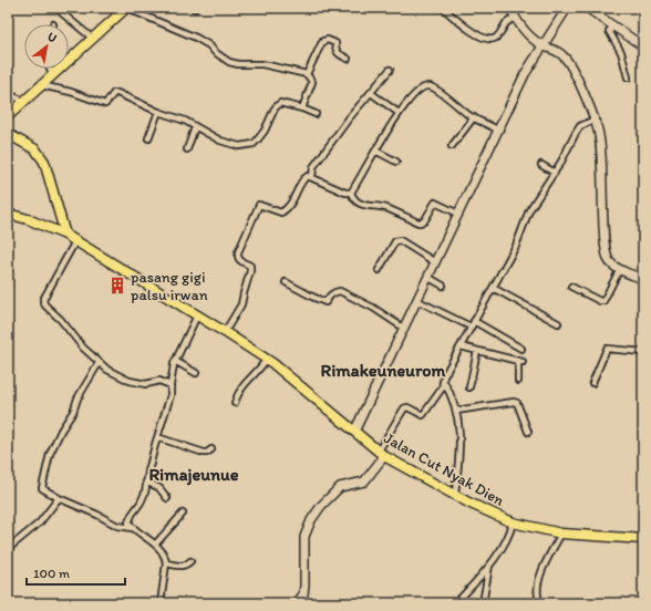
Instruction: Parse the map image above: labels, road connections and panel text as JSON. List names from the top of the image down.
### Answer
{
  "streets": {
    "highway": ["Jalan Cut Nyak Dien"]
  },
  "districts": ["Rimakeuneurom", "Rimajeunue"],
  "places": {
    "building": ["pasang gigi palsu irwan"]
  },
  "scale_bar": "100 m",
  "north": "top right"
}
